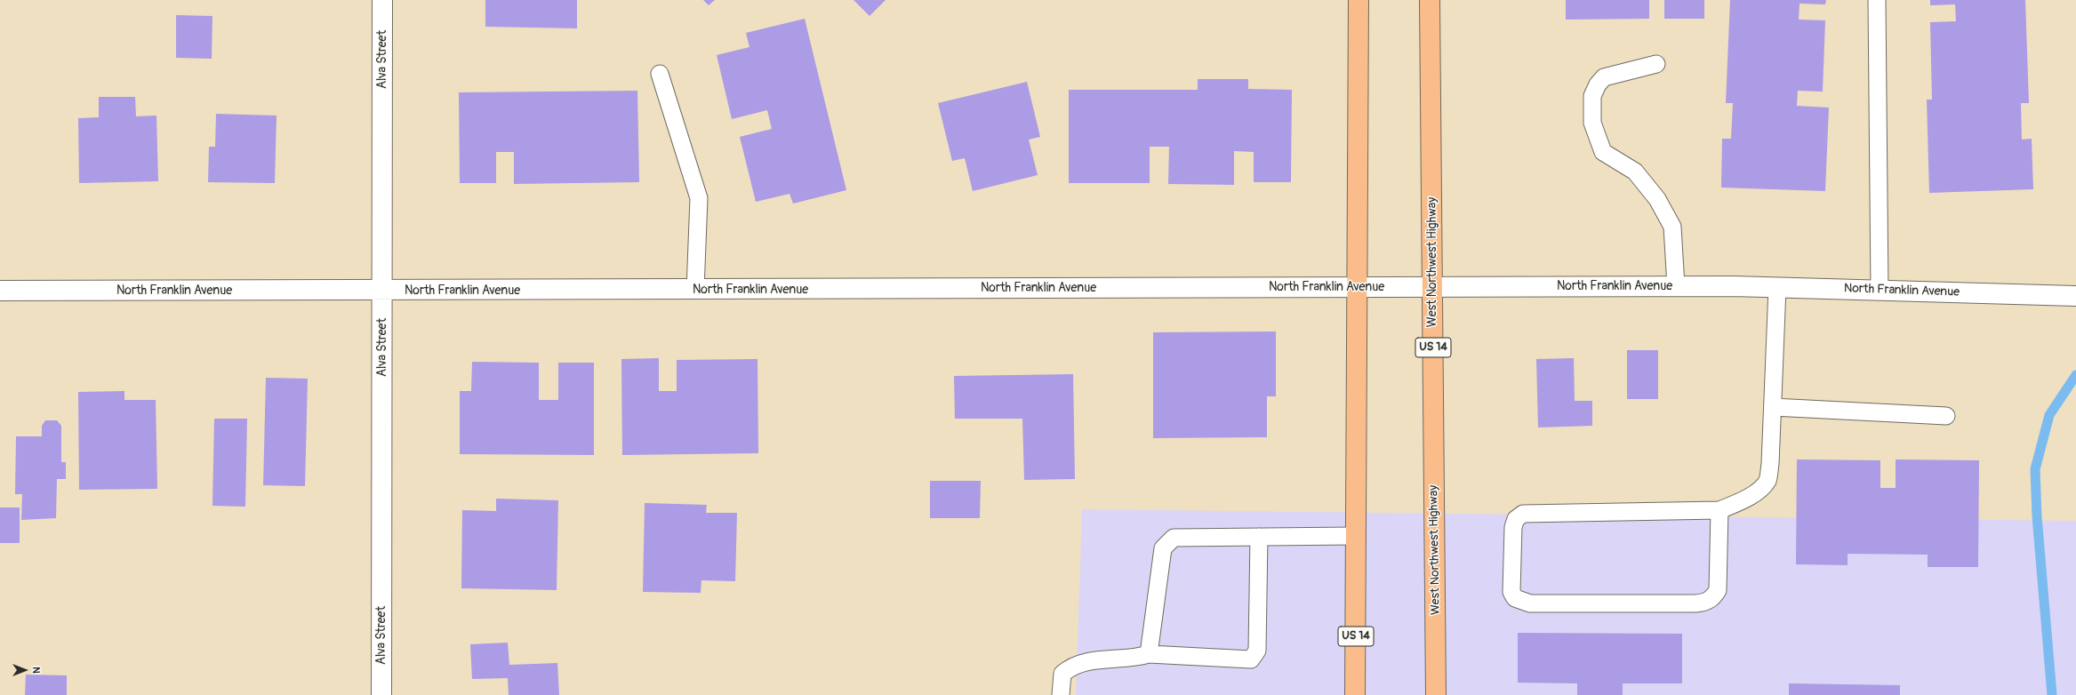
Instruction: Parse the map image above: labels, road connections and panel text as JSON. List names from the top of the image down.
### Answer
{
  "streets": {
    "main road": ["West Northwest Highway", "US 14"],
    "street": ["Alva Street", "North Franklin Avenue"]
  },
  "crossings": [
    ["Alva Street", "North Franklin Avenue"],
    ["West Northwest Highway", "North Franklin Avenue"],
    ["North Franklin Avenue", "US 14"]
  ],
  "north": "right"
}
